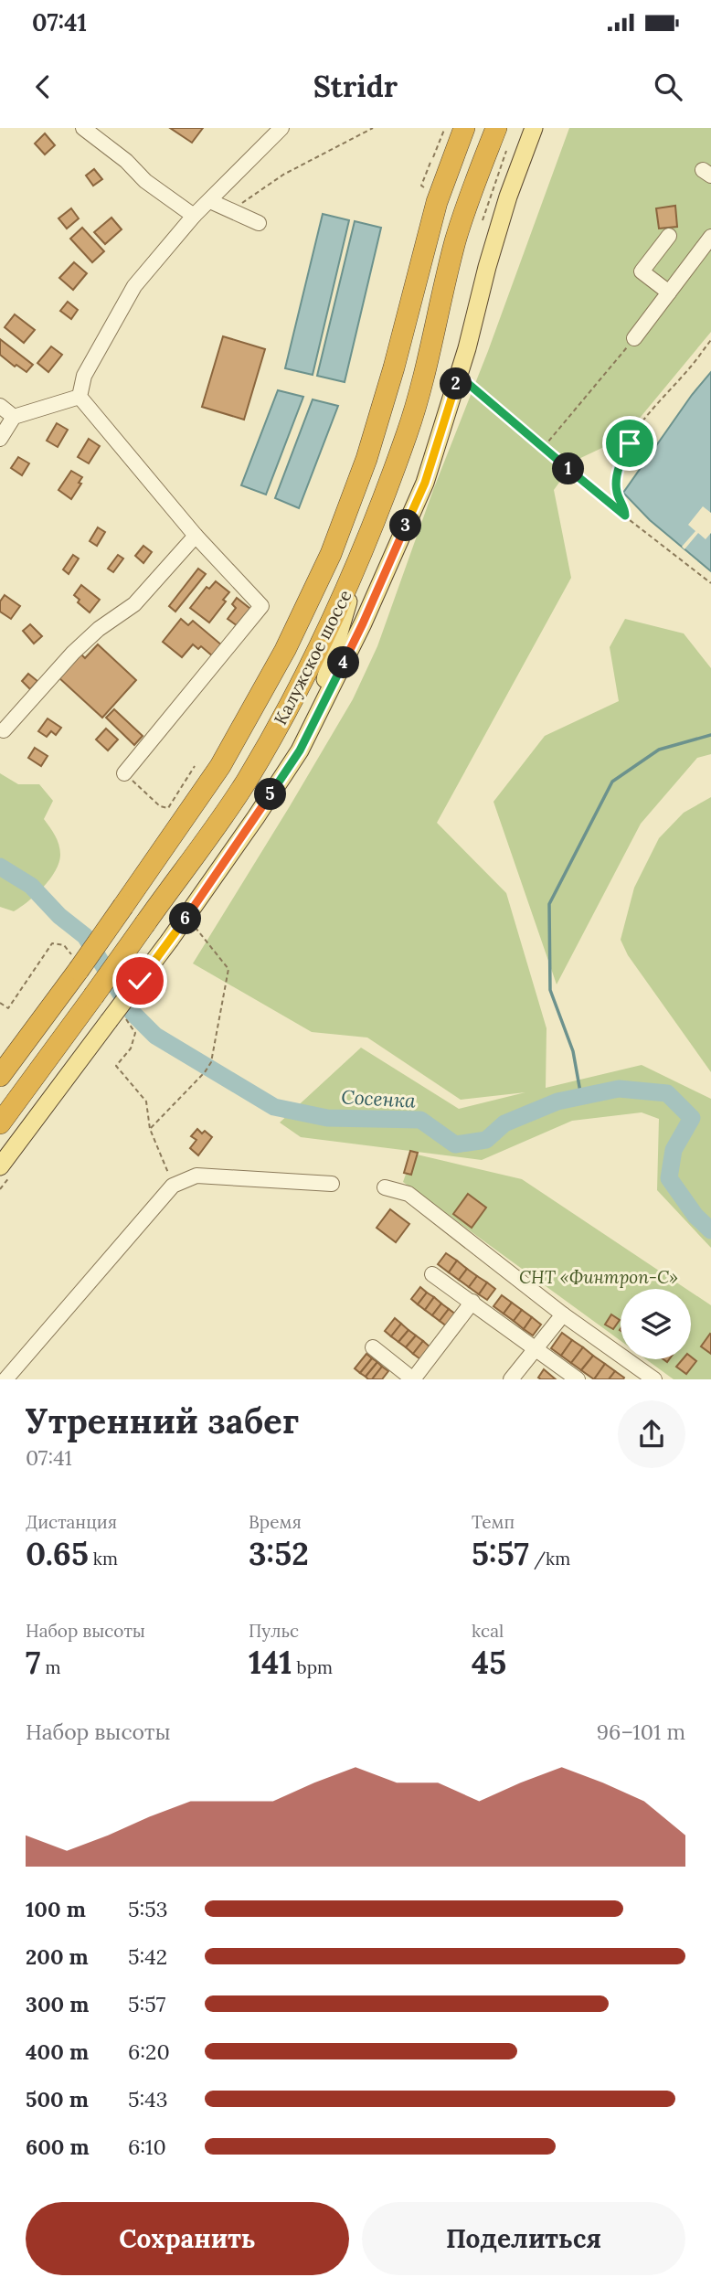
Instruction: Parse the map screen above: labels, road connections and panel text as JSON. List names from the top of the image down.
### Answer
{
  "streets": {
    "highway": ["Калужское шоссе"]
  },
  "water": ["Сосенка"],
  "parks": ["СНТ «Финтроп-С»"],
  "page": {
    "status": "07:41",
    "header": "Stridr",
    "pins": [
      "2",
      "1",
      "3",
      "4",
      "5",
      "6"
    ],
    "heading": ["Утренний забег", "07:41"],
    "stats": [
      ["Дистанция", "0.65 km"],
      ["Время", "3:52"],
      ["Темп", "5:57 /km"],
      ["Набор высоты", "7 m"],
      ["Пульс", "141 bpm"],
      ["kcal", "45"]
    ],
    "chart": ["Набор высоты", "96–101 m"],
    "list": [
      {
        "name": "100 m",
        "note": "5:53"
      },
      {
        "name": "200 m",
        "note": "5:42"
      },
      {
        "name": "300 m",
        "note": "5:57"
      },
      {
        "name": "400 m",
        "note": "6:20"
      },
      {
        "name": "500 m",
        "note": "5:43"
      },
      {
        "name": "600 m",
        "note": "6:10"
      }
    ],
    "buttons": ["Сохранить", "Поделиться"]
  }
}
